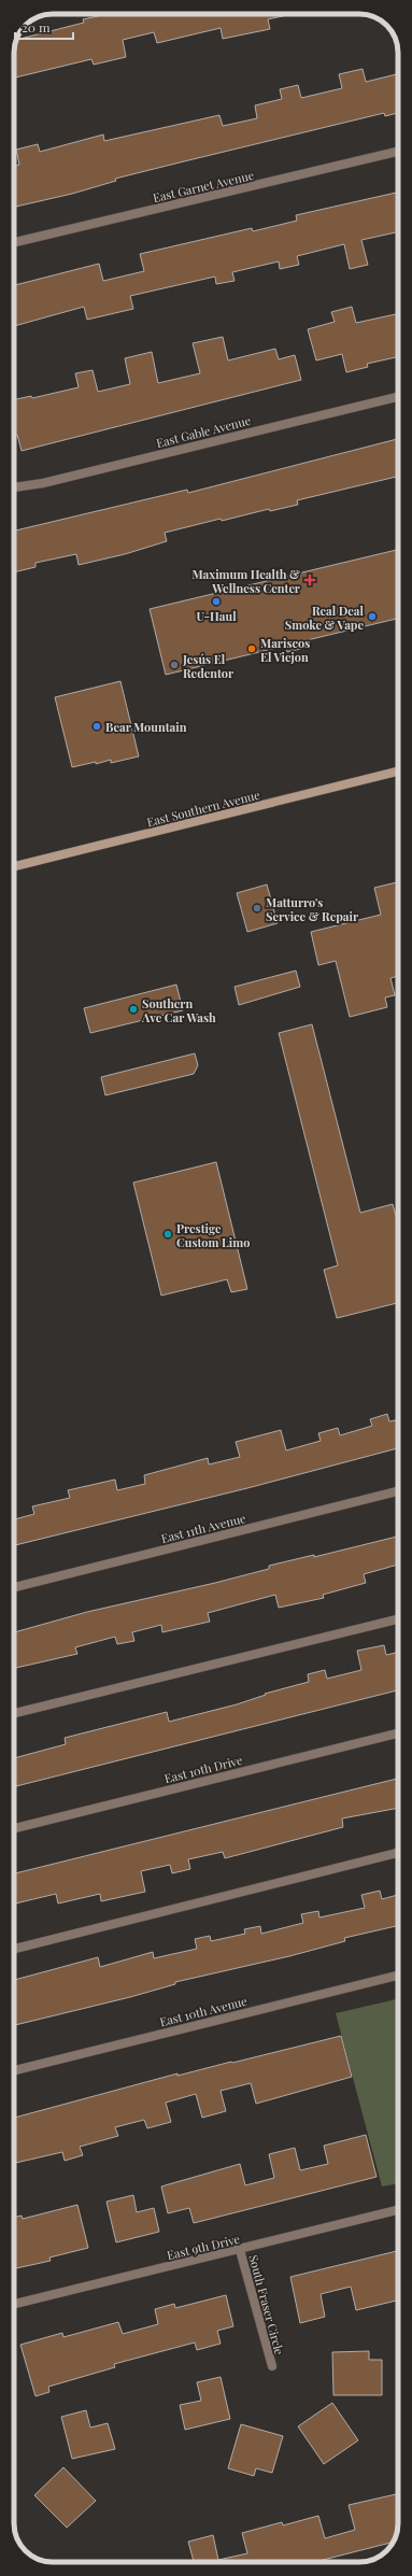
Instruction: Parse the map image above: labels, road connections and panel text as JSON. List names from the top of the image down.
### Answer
{
  "streets": {
    "main road": ["East Southern Avenue"],
    "street": [
      "East Garnet Avenue",
      "East Gable Avenue",
      "East 11th Avenue",
      "East 10th Drive",
      "East 10th Avenue",
      "East 9th Drive",
      "South Fraser Circle"
    ]
  },
  "crossings": [
    ["East 9th Drive", "South Fraser Circle"]
  ],
  "places": {
    "health": ["Maximum Health & Wellness Center"],
    "other": [
      "U-Haul",
      "Real Deal Smoke & Vape",
      "Mariscos El Viejon",
      "Jesús El Redentor",
      "Bear Mountain",
      "Matturro's Service & Repair",
      "Southern Ave Car Wash",
      "Prestige Custom Limo"
    ]
  },
  "scale_bar": "20 m"
}
